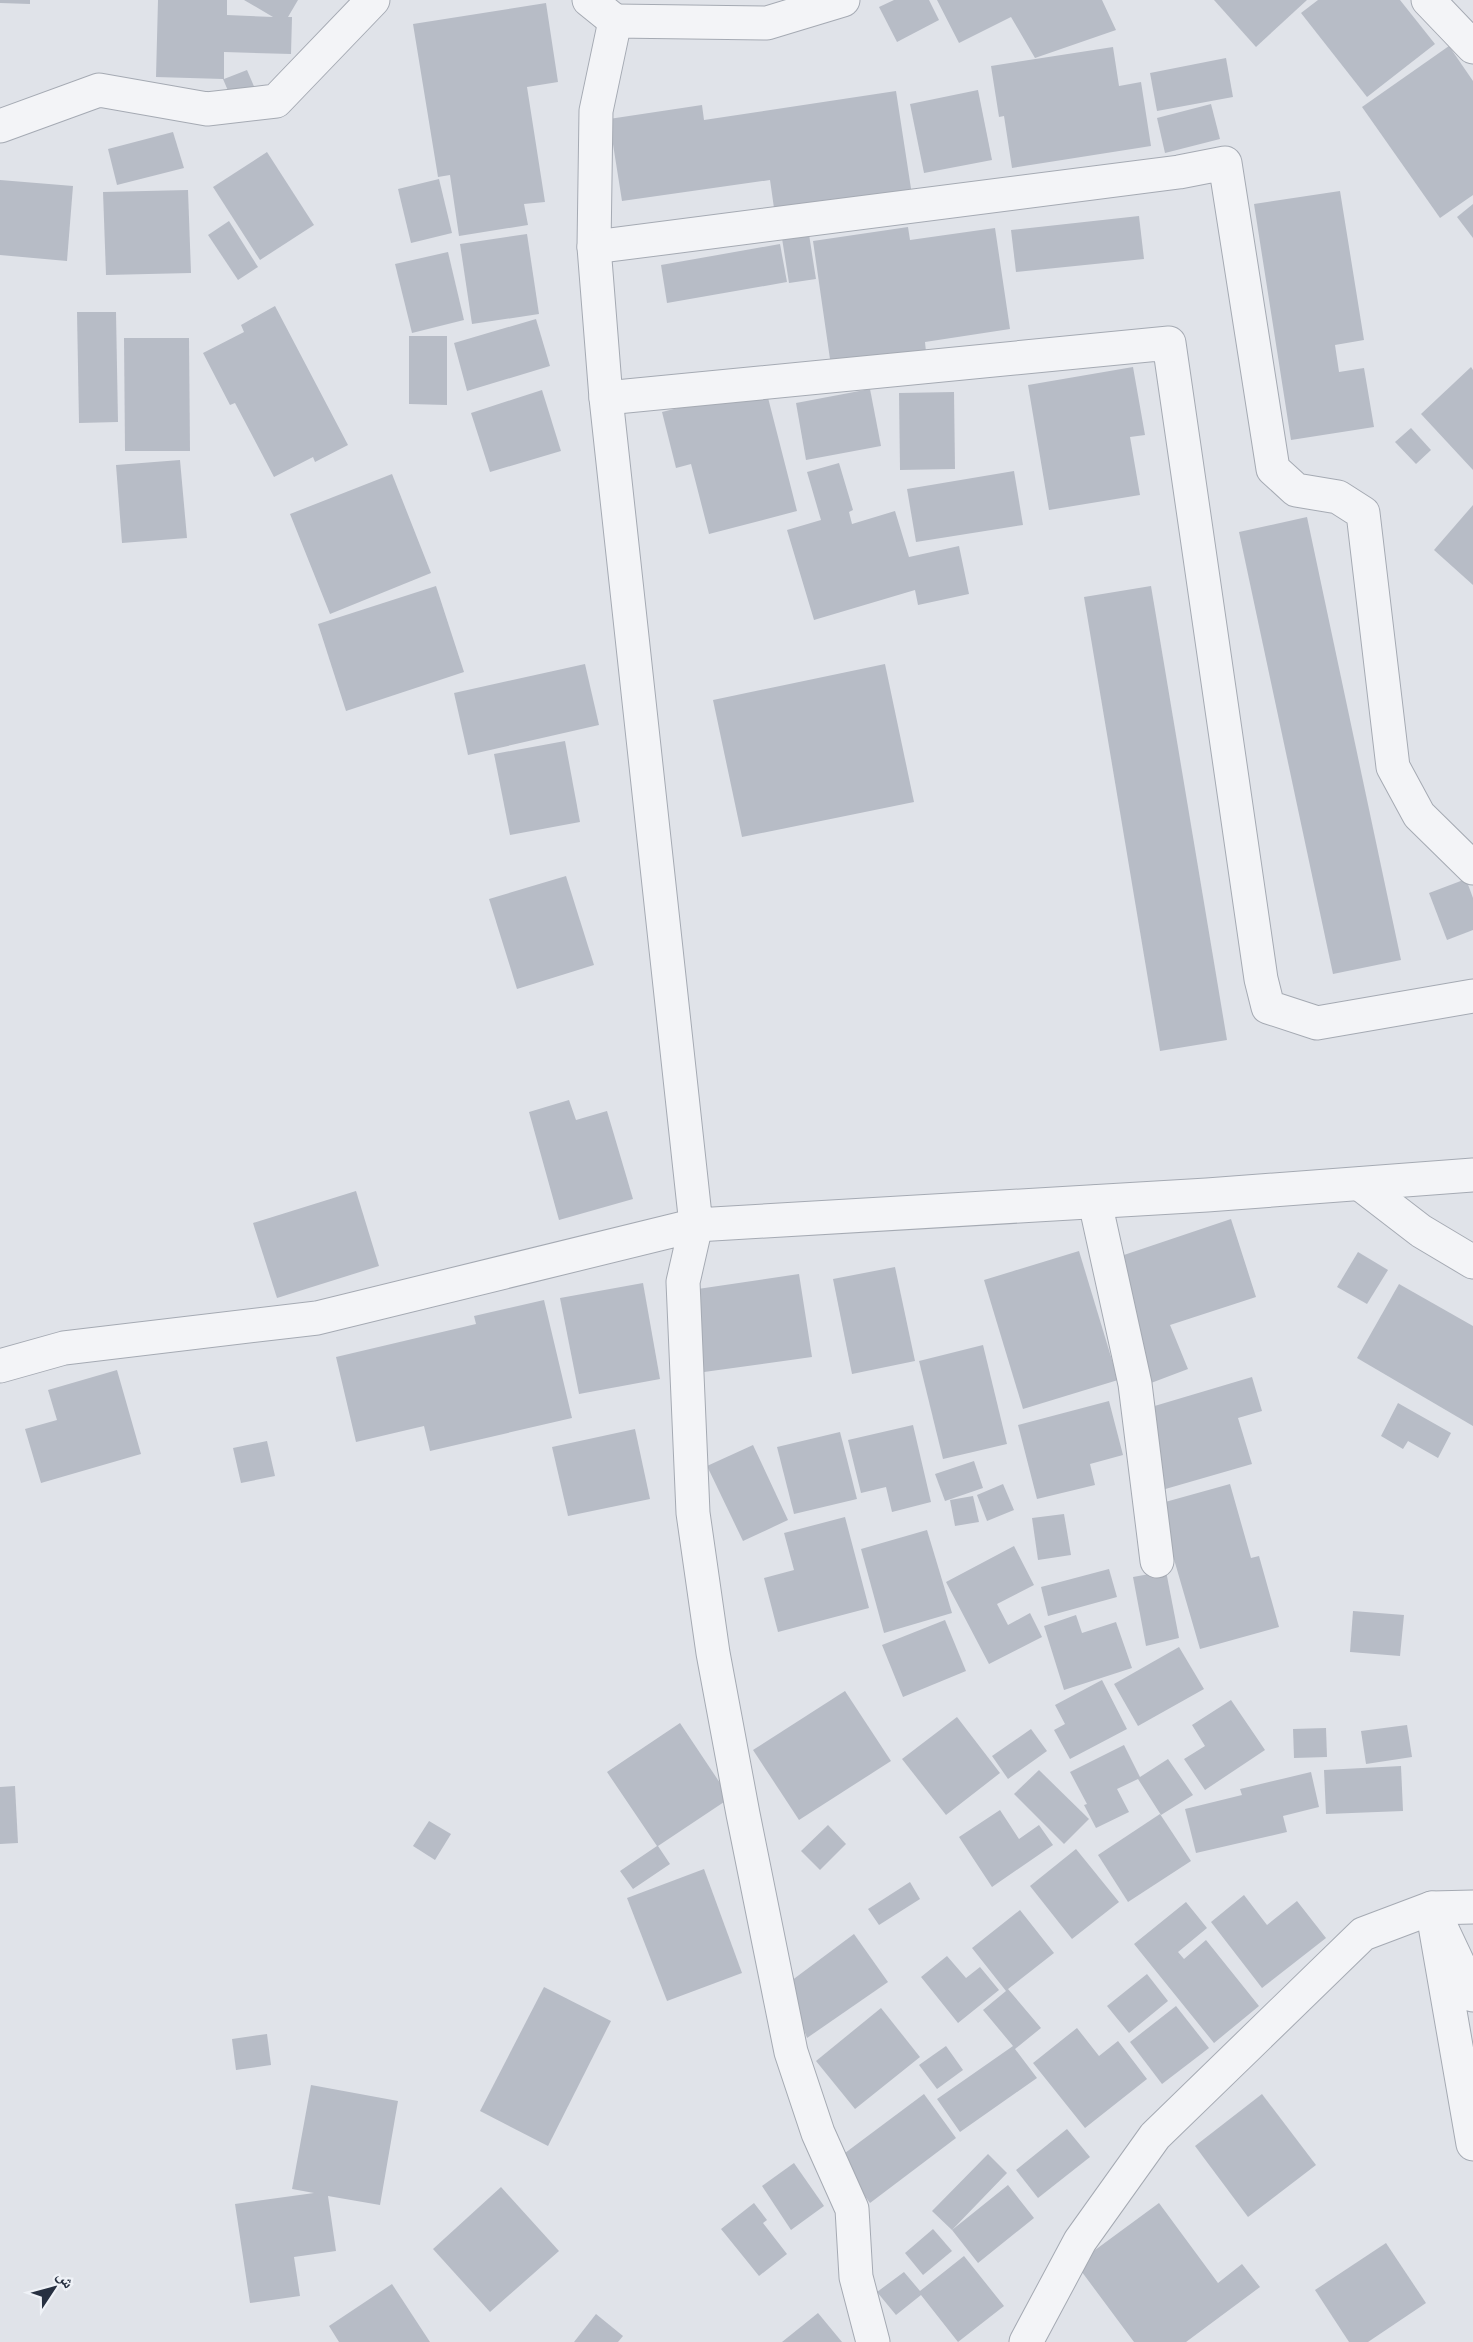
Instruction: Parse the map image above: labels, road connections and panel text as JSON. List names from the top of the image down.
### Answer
{
  "north": "top right"
}
